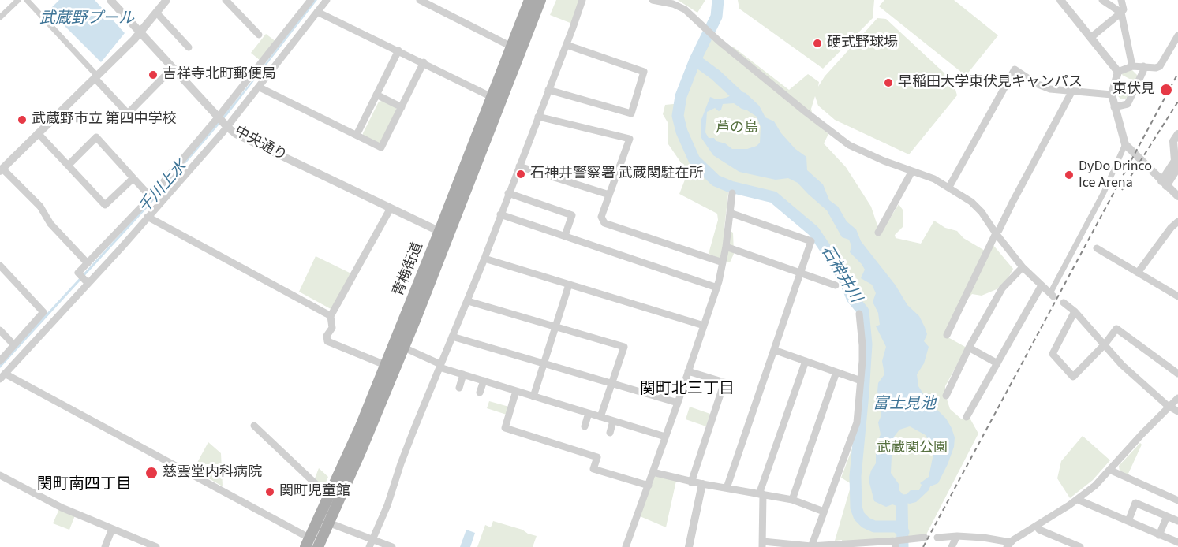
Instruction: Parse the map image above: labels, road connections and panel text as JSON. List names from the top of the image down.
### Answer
{
  "streets": {
    "main road": ["青梅街道"],
    "street": ["中央通り"]
  },
  "crossings": [
    ["中央通り", "青梅街道"]
  ],
  "districts": ["関町北三丁目", "関町南四丁目"],
  "water": [
    "武蔵野プール",
    "千川上水",
    "石神井川",
    "富士見池"
  ],
  "parks": ["芦の島", "武蔵関公園"],
  "places": [
    "硬式野球場",
    "吉祥寺北町郵便局",
    "早稲田大学東伏見キャンパス",
    "東伏見",
    "武蔵野市立 第四中学校",
    "石神井警察署 武蔵関駐在所",
    "DyDo Drinco Ice Arena",
    "慈雲堂内科病院",
    "関町児童館"
  ]
}
